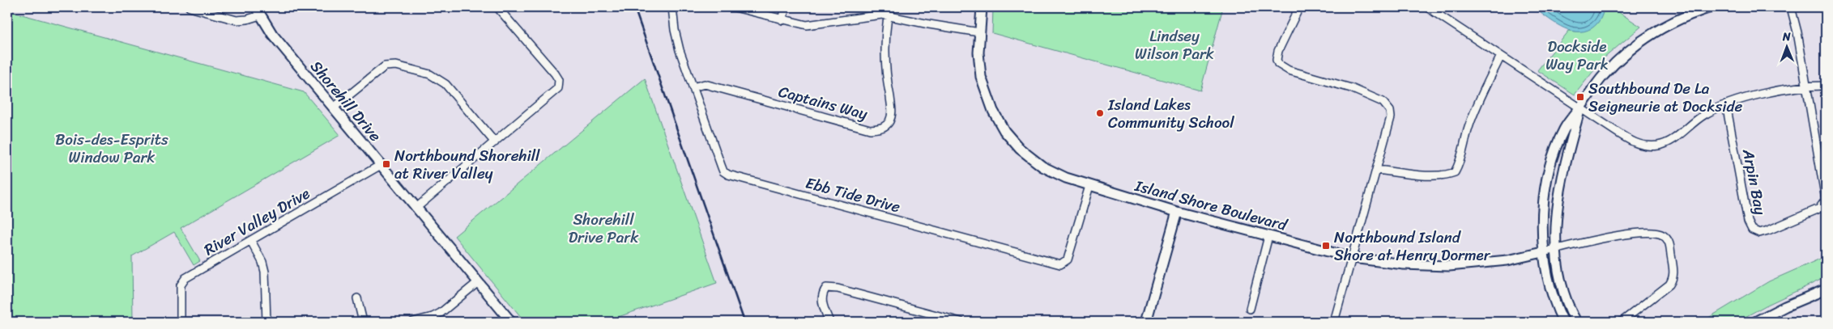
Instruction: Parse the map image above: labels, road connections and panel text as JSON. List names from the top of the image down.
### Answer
{
  "streets": {
    "street": [
      "Shorehill Drive",
      "Captains Way",
      "Arpin Bay",
      "Ebb Tide Drive",
      "Island Shore Boulevard",
      "River Valley Drive"
    ]
  },
  "crossings": [
    ["Shorehill Drive", "River Valley Drive"],
    ["Captains Way", "Ebb Tide Drive"],
    ["Ebb Tide Drive", "Island Shore Boulevard"]
  ],
  "parks": [
    "Lindsey Wilson Park",
    "Dockside Way Park",
    "Bois-des-Esprits Window Park",
    "Shorehill Drive Park"
  ],
  "places": {
    "transit": ["Southbound De La Seigneurie at Dockside", "Northbound Shorehill at River Valley", "Northbound Island Shore at Henry Dormer"],
    "other": ["Island Lakes Community School"]
  },
  "north": "top"
}
